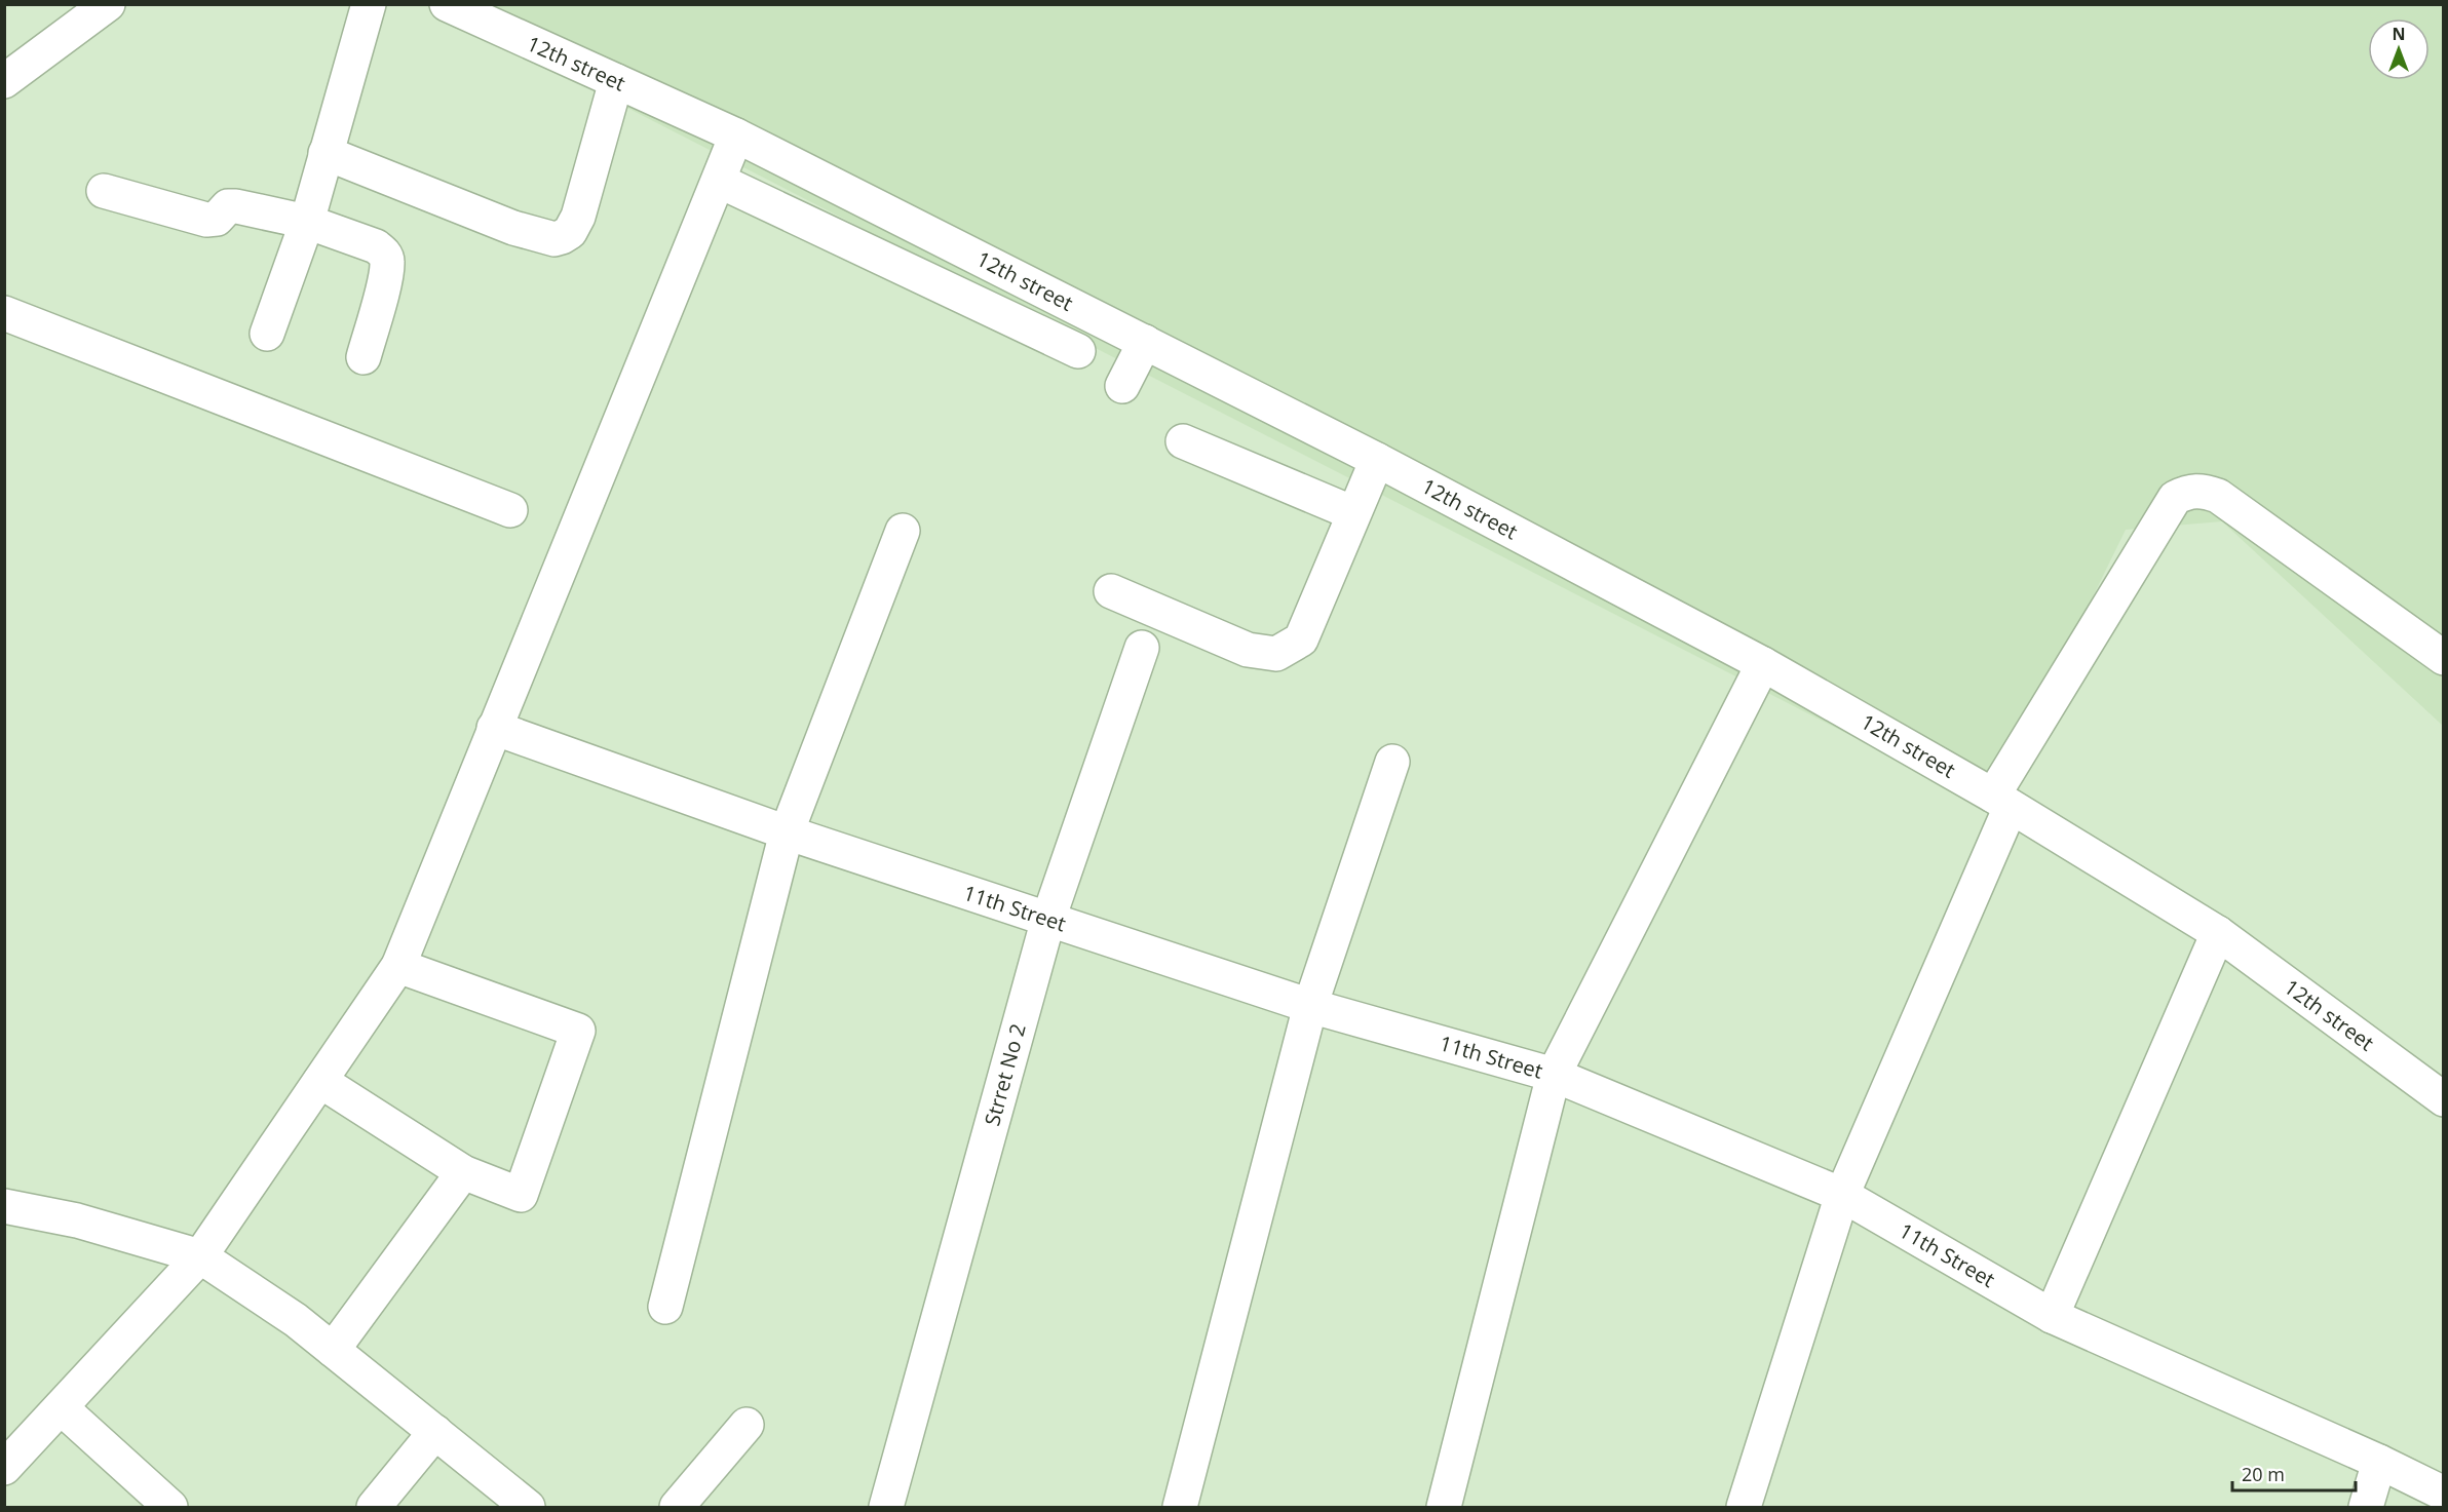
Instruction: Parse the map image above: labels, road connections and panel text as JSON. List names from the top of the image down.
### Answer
{
  "streets": {
    "street": ["12th street", "11th Street", "Strret No 2"]
  },
  "crossings": [
    ["11th Street", "Strret No 2"]
  ],
  "scale_bar": "20 m",
  "north": "top"
}
